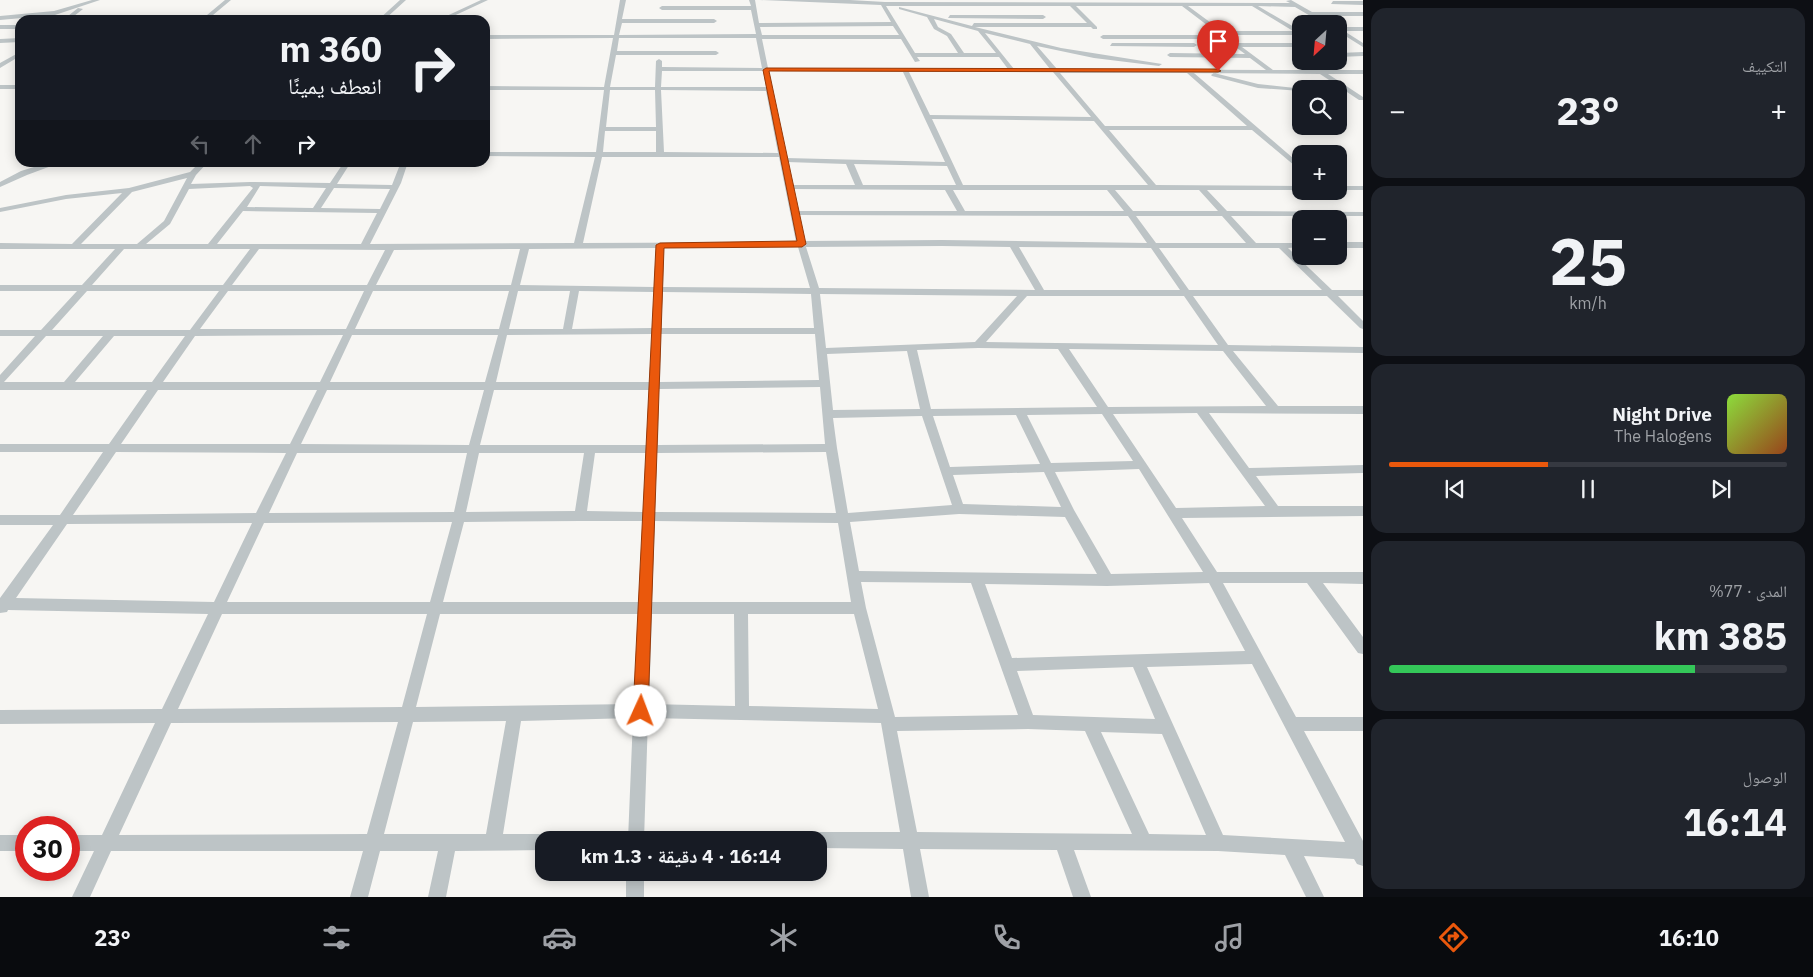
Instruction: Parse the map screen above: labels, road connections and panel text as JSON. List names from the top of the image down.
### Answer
{
  "north": "bottom left",
  "page": {
    "tile": [
      "التكييف",
      ["25", "km/h"],
      ["المدى · 77%", "385 km"],
      ["الوصول", "16:14"]
    ],
    "map_buttons": ["+", "−"],
    "turn": ["360 m", "انعطف يمينًا"],
    "heat": ["−", "23°", "+"],
    "song": ["Night Drive", "The Halogens"],
    "limit": "30",
    "trip": "16:14 · 4 دقيقة · 1.3 km",
    "tabs": ["16:10", "23°"]
  }
}
